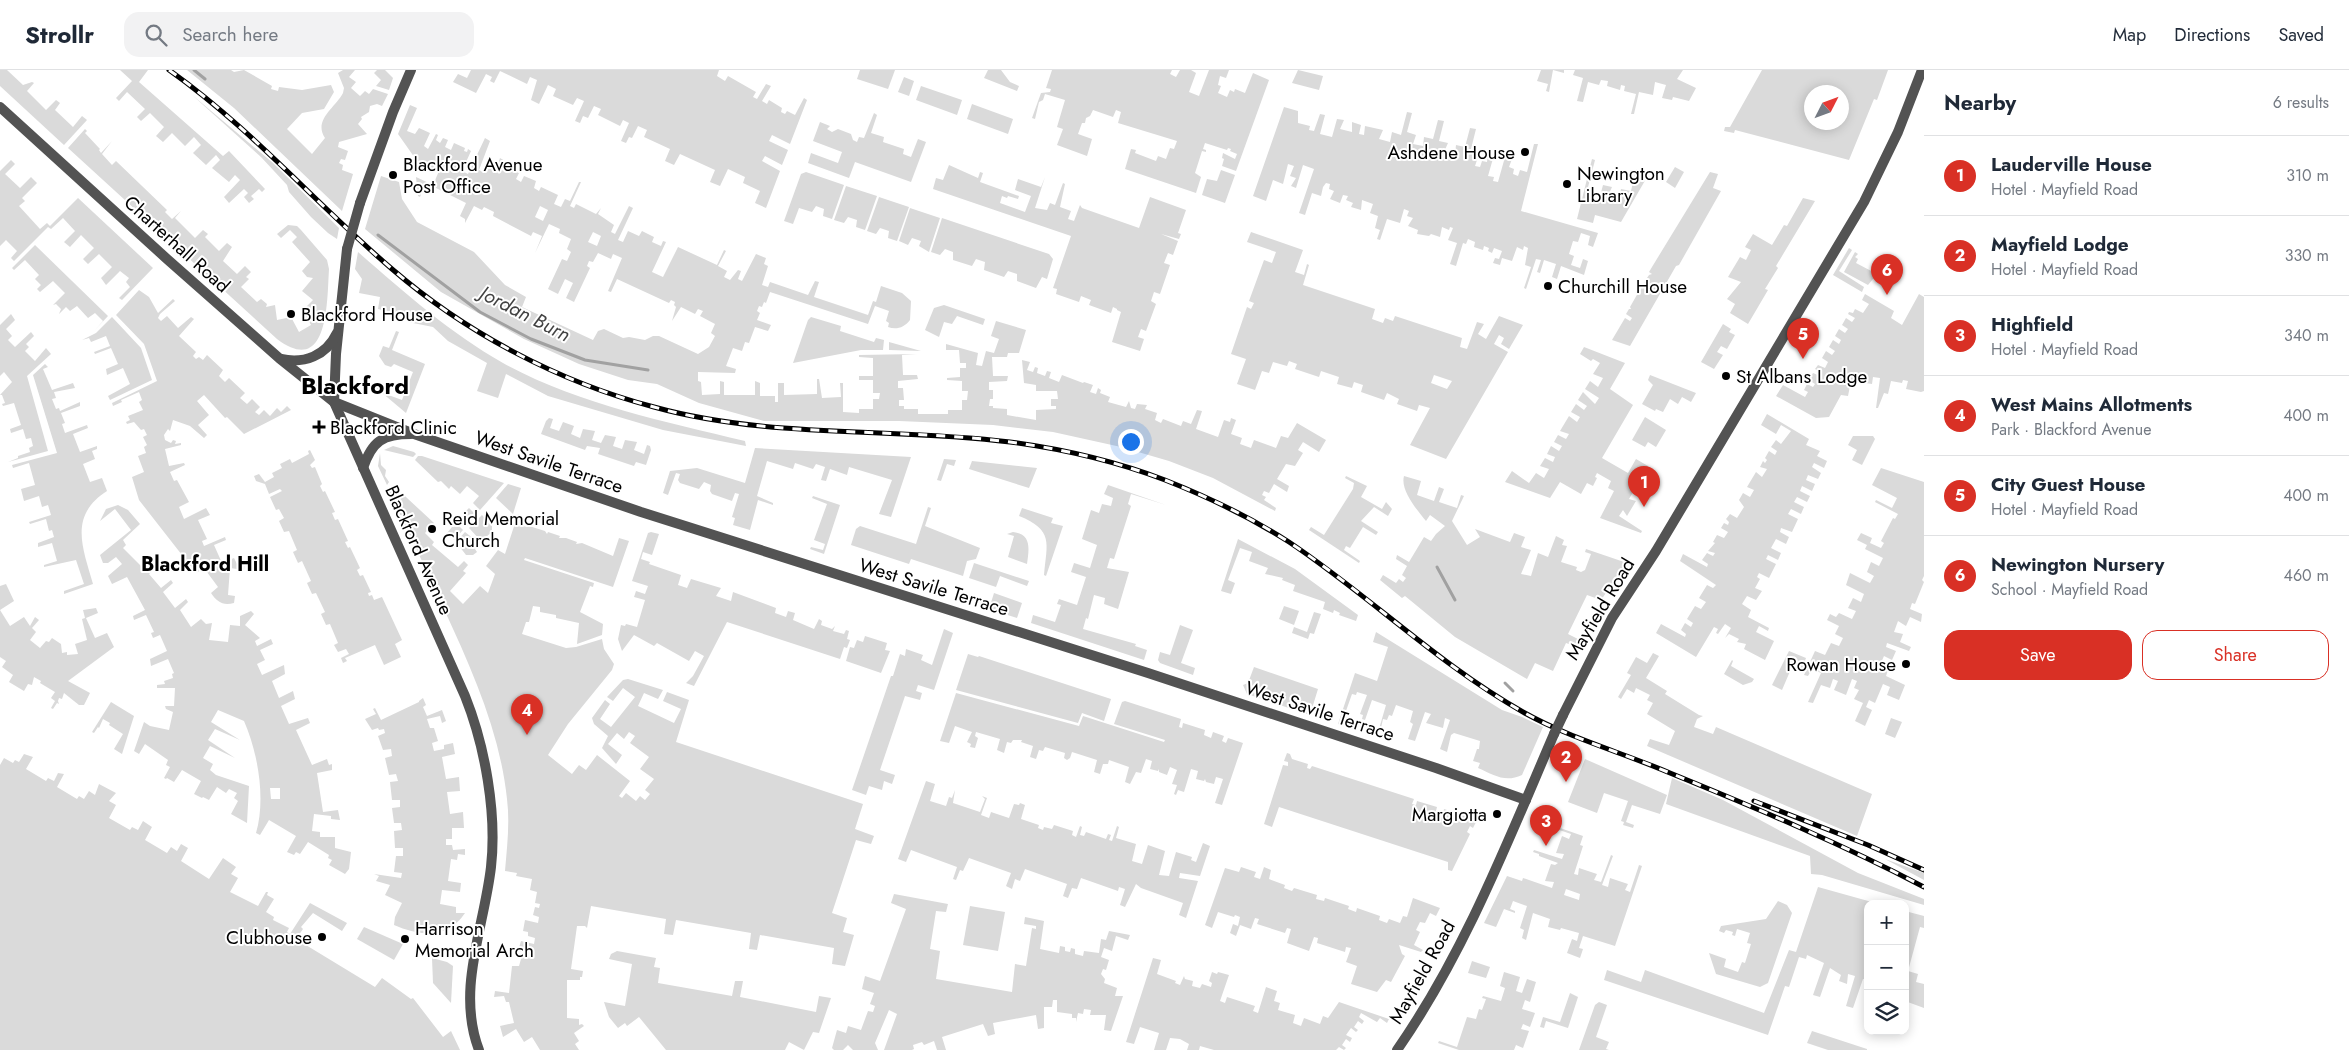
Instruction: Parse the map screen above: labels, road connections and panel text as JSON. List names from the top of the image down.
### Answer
{
  "streets": {
    "street": [
      "Charterhall Road",
      "West Savile Terrace",
      "Blackford Avenue",
      "Mayfield Road"
    ]
  },
  "crossings": [
    ["Charterhall Road", "West Savile Terrace"],
    ["Charterhall Road", "Blackford Avenue"],
    ["West Savile Terrace", "Blackford Avenue"],
    ["West Savile Terrace", "Mayfield Road"]
  ],
  "districts": ["Blackford", "Blackford Hill"],
  "water": ["Jordan Burn"],
  "places": {
    "other": [
      "Ashdene House",
      "Blackford Avenue Post Office",
      "Newington Library",
      "Churchill House",
      "Blackford House",
      "St Albans Lodge",
      "Reid Memorial Church",
      "Rowan House",
      "Margiotta",
      "Clubhouse",
      "Harrison Memorial Arch"
    ],
    "health": ["Blackford Clinic"]
  },
  "north": "top right",
  "page": {
    "header": "Strollr",
    "search": "Search here",
    "nav": ["Map", "Directions", "Saved"],
    "heading": ["Nearby", "6 results"],
    "list": [
      {
        "mark": "1",
        "name": "Lauderville House",
        "note": "Hotel · Mayfield Road",
        "value": "310 m"
      },
      {
        "mark": "2",
        "name": "Mayfield Lodge",
        "note": "Hotel · Mayfield Road",
        "value": "330 m"
      },
      {
        "mark": "3",
        "name": "Highfield",
        "note": "Hotel · Mayfield Road",
        "value": "340 m"
      },
      {
        "mark": "4",
        "name": "West Mains Allotments",
        "note": "Park · Blackford Avenue",
        "value": "400 m"
      },
      {
        "mark": "5",
        "name": "City Guest House",
        "note": "Hotel · Mayfield Road",
        "value": "400 m"
      },
      {
        "mark": "6",
        "name": "Newington Nursery",
        "note": "School · Mayfield Road",
        "value": "460 m"
      }
    ],
    "pins": [
      "6",
      "5",
      "1",
      "4",
      "2",
      "3"
    ],
    "buttons": ["Save", "Share"],
    "map_buttons": ["+", "−"]
  }
}
